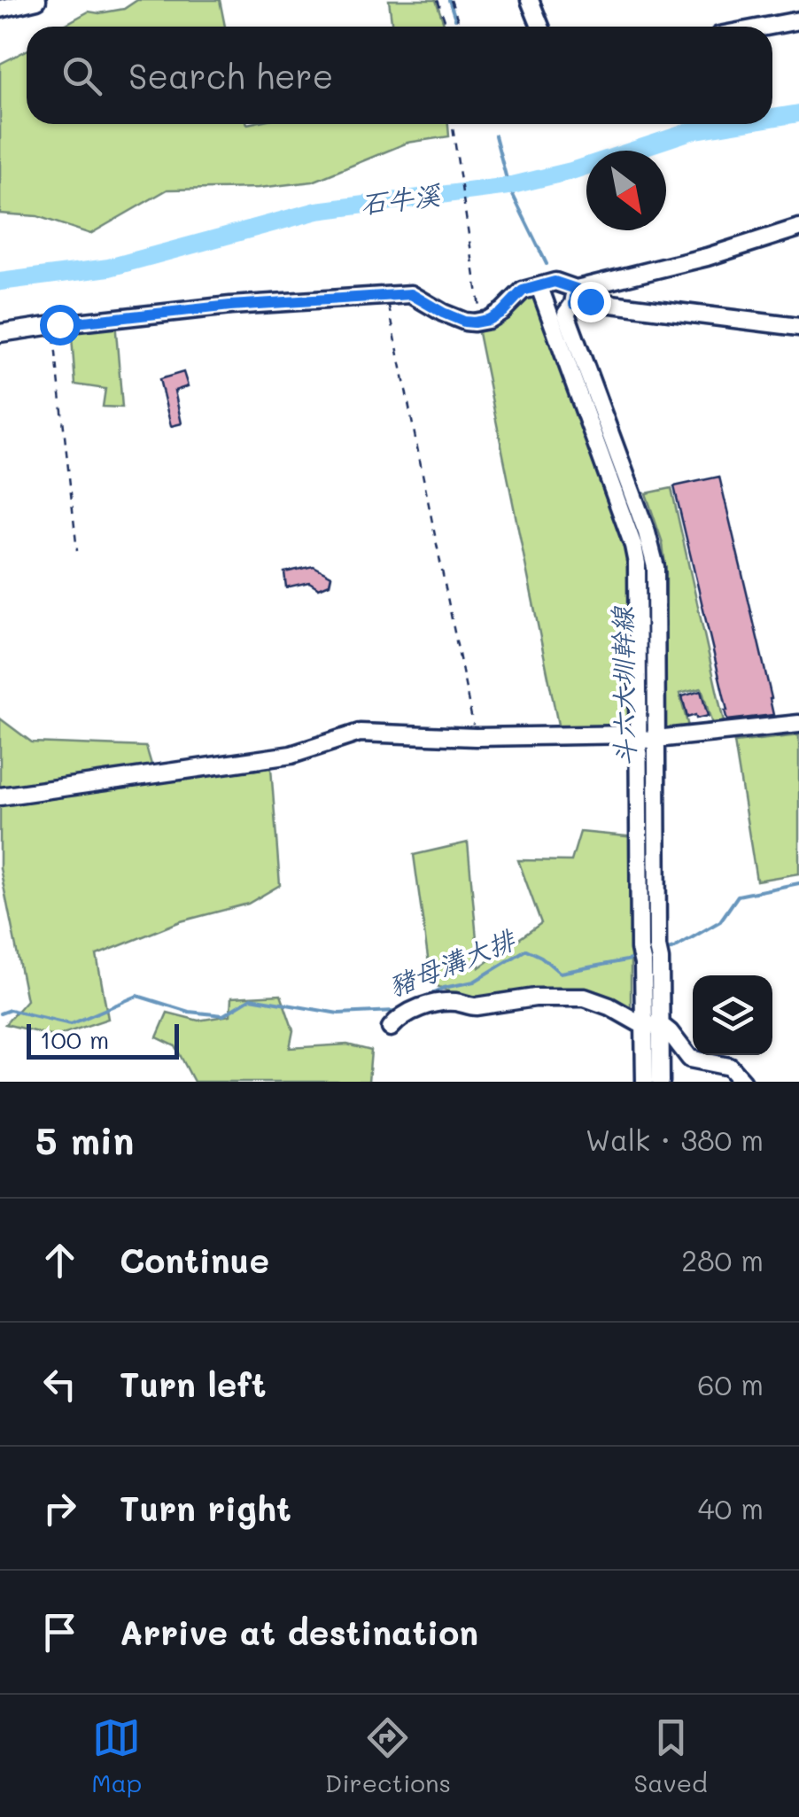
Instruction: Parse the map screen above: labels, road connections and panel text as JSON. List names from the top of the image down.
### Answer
{
  "water": ["石牛溪", "斗六大圳幹線", "豬母溝大排"],
  "scale_bar": "100 m",
  "north": "bottom right",
  "page": {
    "search": "Search here",
    "scale": "100 m",
    "heading": ["5 min", "Walk · 380 m"],
    "list": [
      ["Continue", "280 m"],
      ["Turn left", "60 m"],
      ["Turn right", "40 m"],
      "Arrive at destination"
    ],
    "nav": ["Map", "Directions", "Saved"]
  }
}
